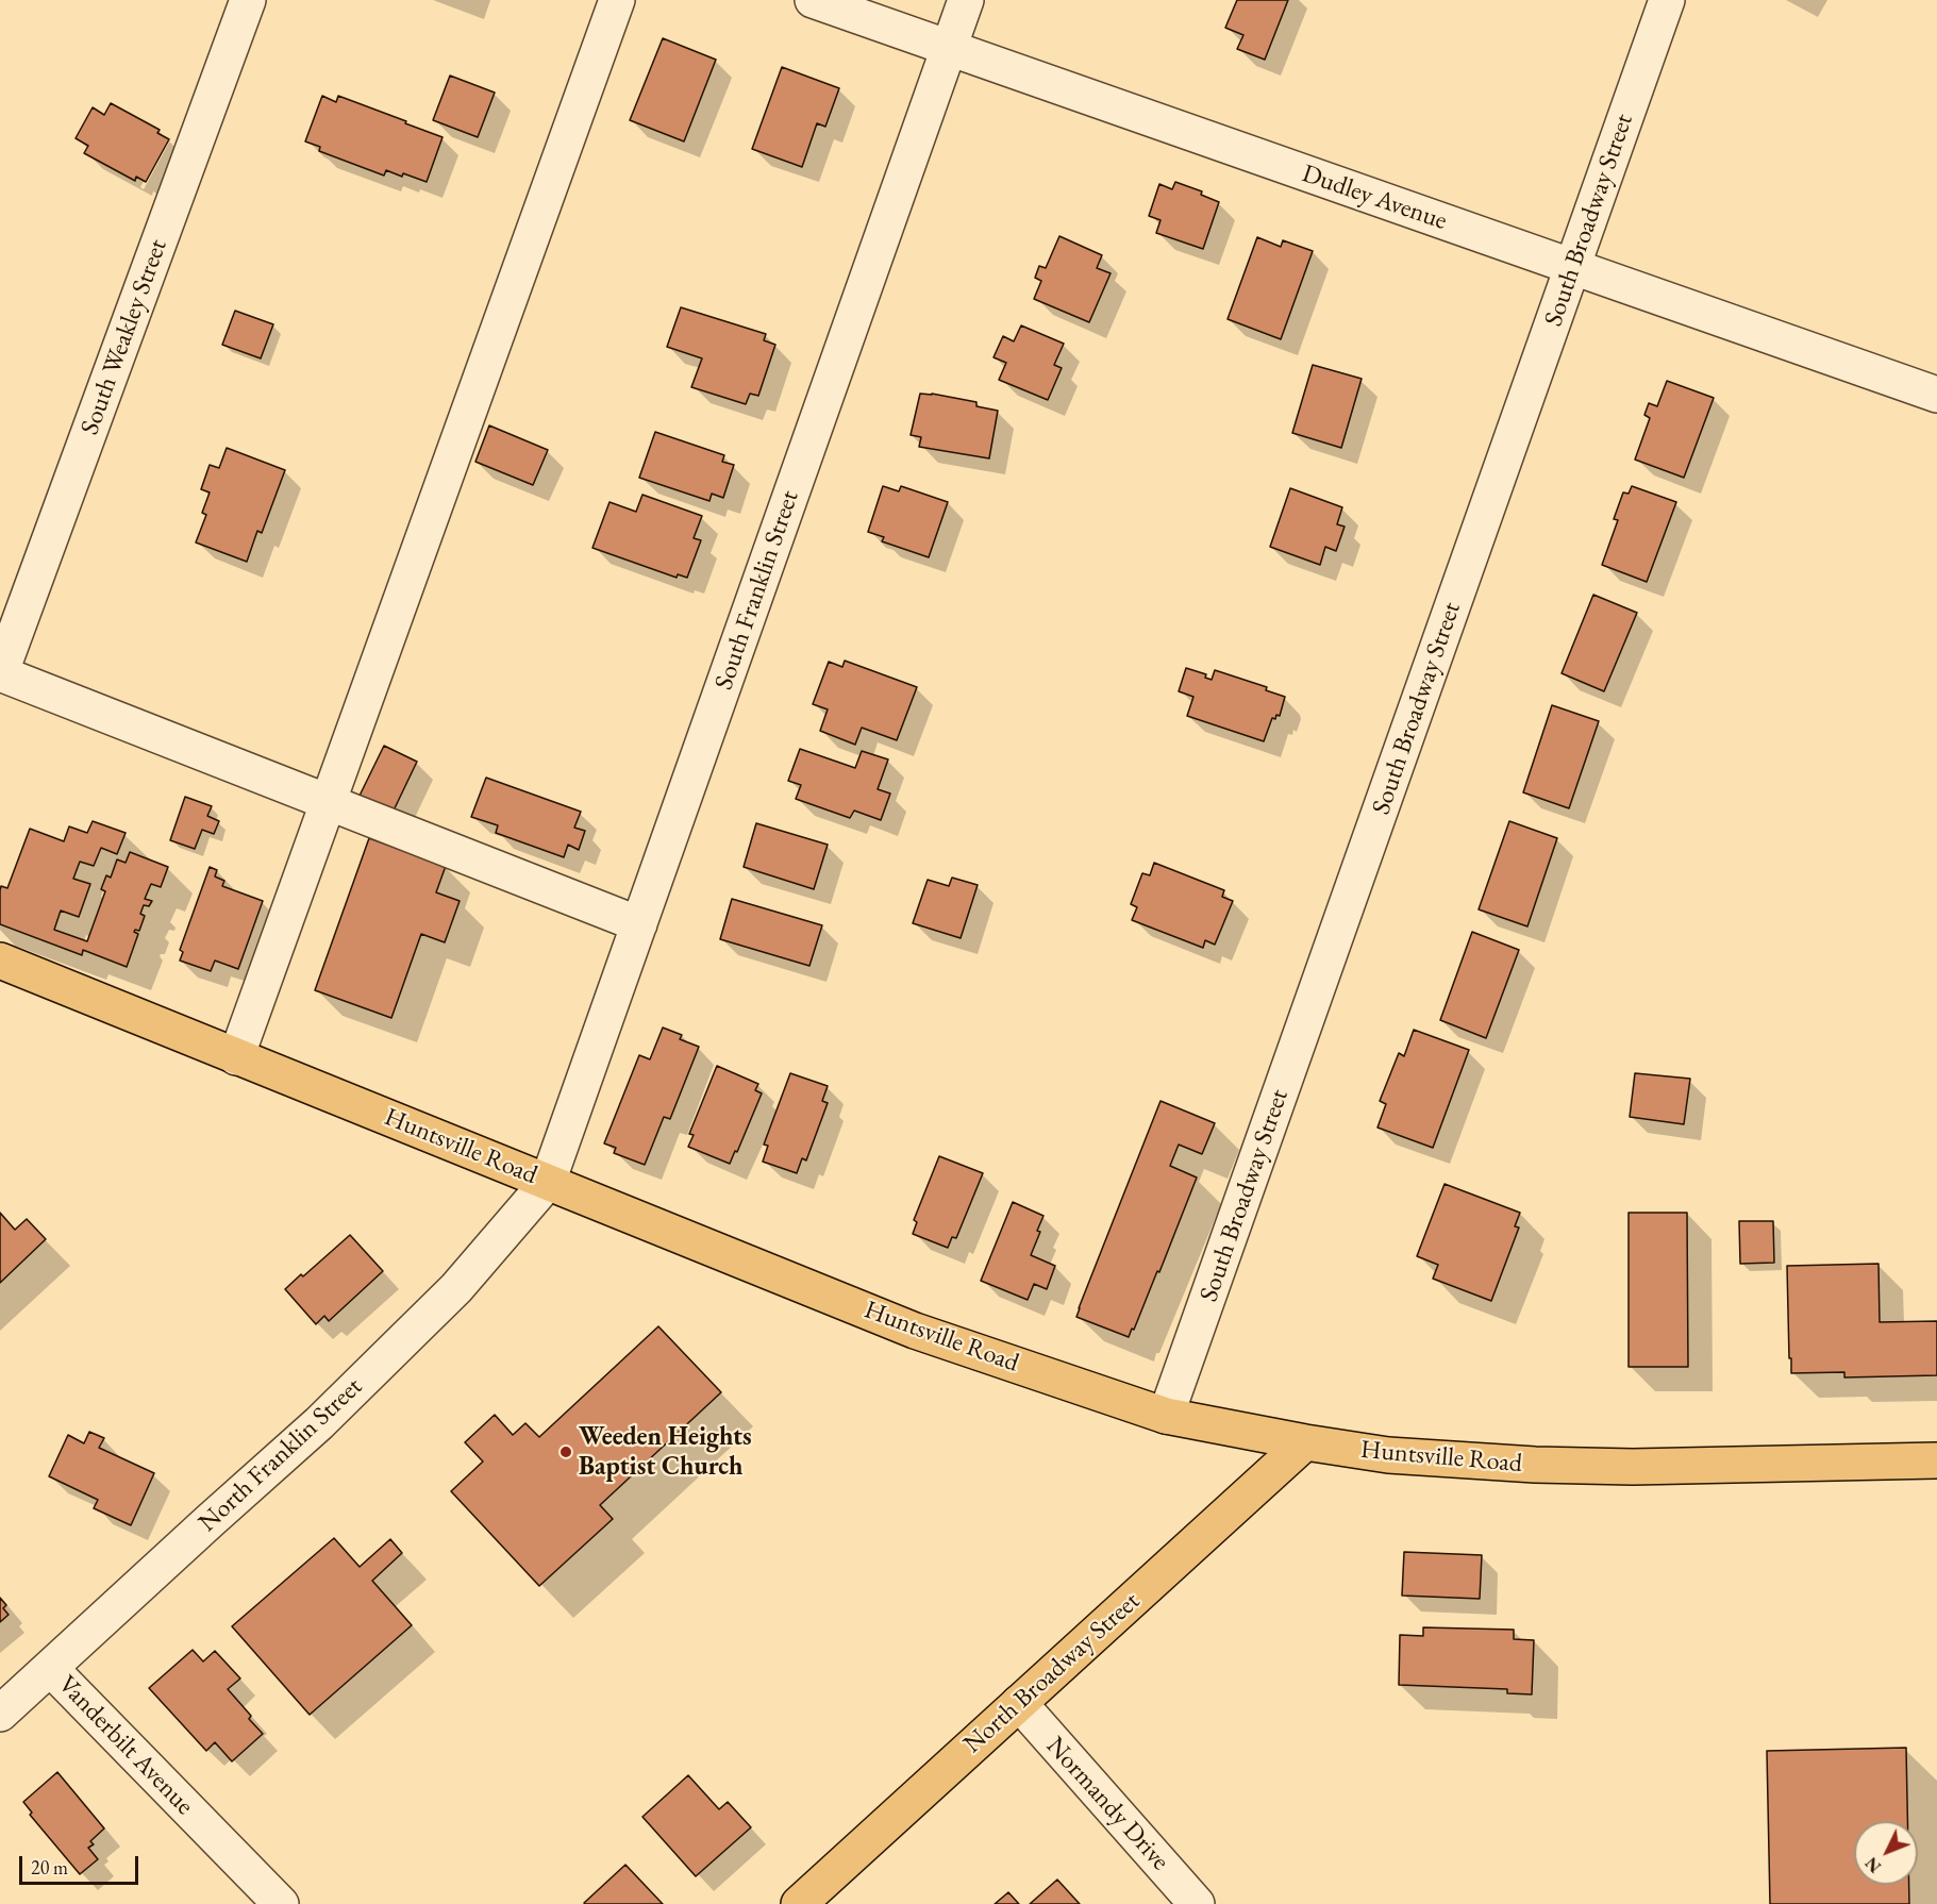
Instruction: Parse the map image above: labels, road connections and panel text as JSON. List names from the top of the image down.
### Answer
{
  "streets": {
    "main road": ["Huntsville Road", "North Broadway Street"],
    "street": [
      "Dudley Avenue",
      "South Broadway Street",
      "South Weakley Street",
      "South Franklin Street",
      "North Franklin Street",
      "Vanderbilt Avenue",
      "Normandy Drive"
    ]
  },
  "crossings": [
    ["Dudley Avenue", "South Broadway Street"],
    ["Dudley Avenue", "South Franklin Street"],
    ["South Broadway Street", "Huntsville Road"],
    ["South Franklin Street", "Huntsville Road"],
    ["South Franklin Street", "North Franklin Street"],
    ["Huntsville Road", "North Franklin Street"],
    ["Huntsville Road", "North Broadway Street"],
    ["North Franklin Street", "Vanderbilt Avenue"],
    ["North Broadway Street", "Normandy Drive"]
  ],
  "places": ["Weeden Heights Baptist Church"],
  "scale_bar": "20 m",
  "north": "bottom left"
}
